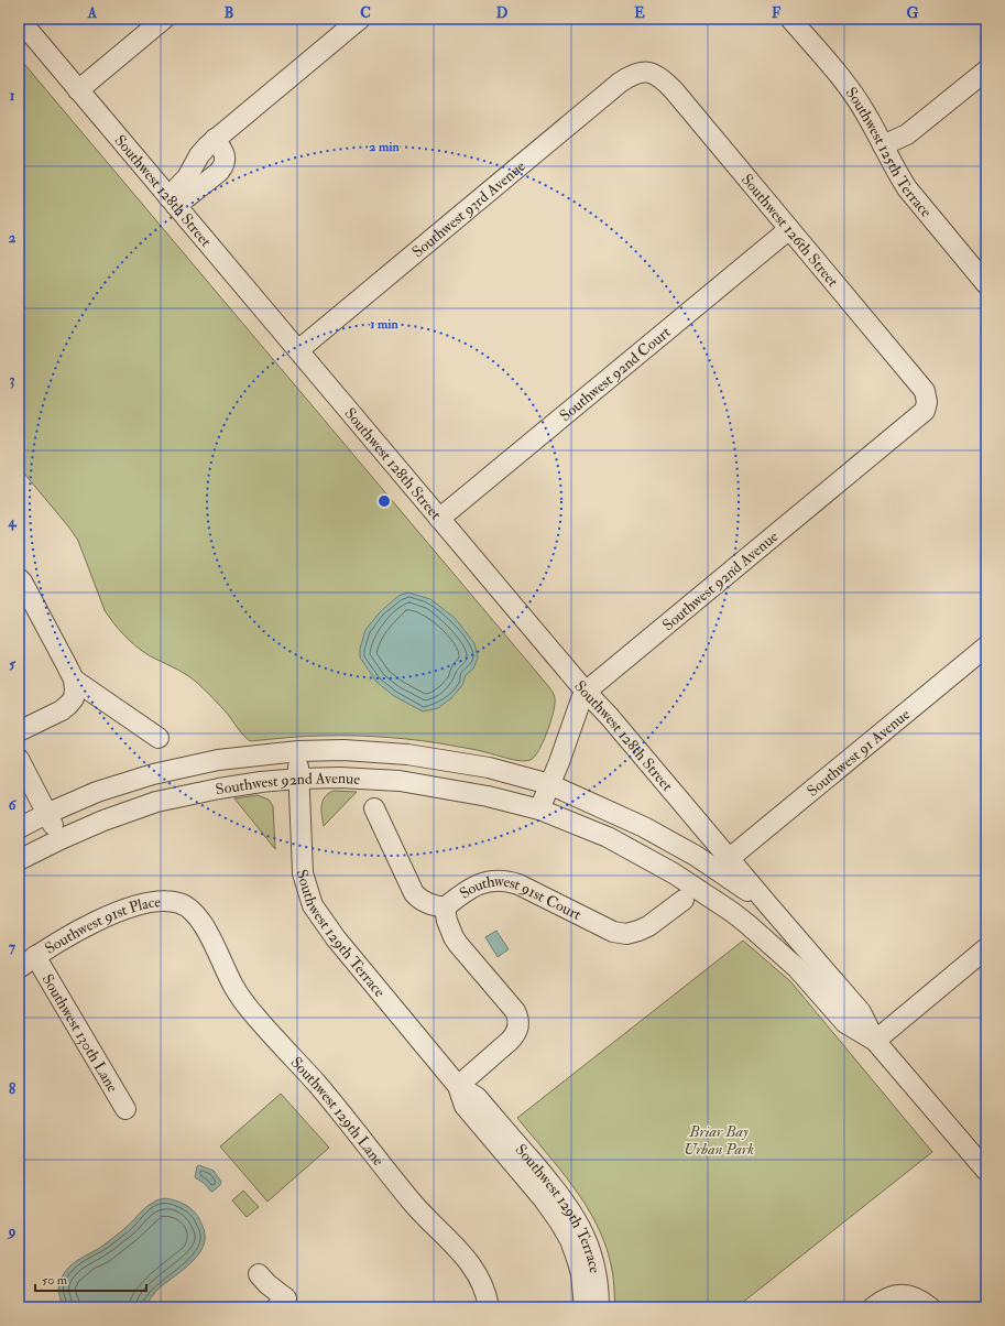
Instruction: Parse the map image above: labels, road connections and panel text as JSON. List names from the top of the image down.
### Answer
{
  "streets": {
    "street": [
      "Southwest 125th Terrace",
      "Southwest 128th Street",
      "Southwest 93rd Avenue",
      "Southwest 126th Street",
      "Southwest 92nd Court",
      "Southwest 92nd Avenue",
      "Southwest 91 Avenue",
      "Southwest 91st Court",
      "Southwest 91st Place",
      "Southwest 129th Terrace",
      "Southwest 130th Lane",
      "Southwest 129th Lane"
    ]
  },
  "crossings": [
    ["Southwest 128th Street", "Southwest 93rd Avenue"],
    ["Southwest 128th Street", "Southwest 92nd Court"],
    ["Southwest 128th Street", "Southwest 92nd Avenue"],
    ["Southwest 128th Street", "Southwest 91 Avenue"],
    ["Southwest 93rd Avenue", "Southwest 126th Street"],
    ["Southwest 126th Street", "Southwest 92nd Court"],
    ["Southwest 126th Street", "Southwest 92nd Avenue"],
    ["Southwest 92nd Avenue", "Southwest 129th Terrace"],
    ["Southwest 91st Court", "Southwest 129th Terrace"],
    ["Southwest 91st Place", "Southwest 130th Lane"],
    ["Southwest 91st Place", "Southwest 129th Lane"]
  ],
  "parks": ["Briar Bay Urban Park"],
  "scale_bar": "50 m",
  "grid": {
    "columns": [
      "A",
      "B",
      "C",
      "D",
      "E",
      "F",
      "G"
    ],
    "rows": [
      "1",
      "2",
      "3",
      "4",
      "5",
      "6",
      "7",
      "8",
      "9"
    ]
  },
  "rings": ["2 min", "1 min"]
}
